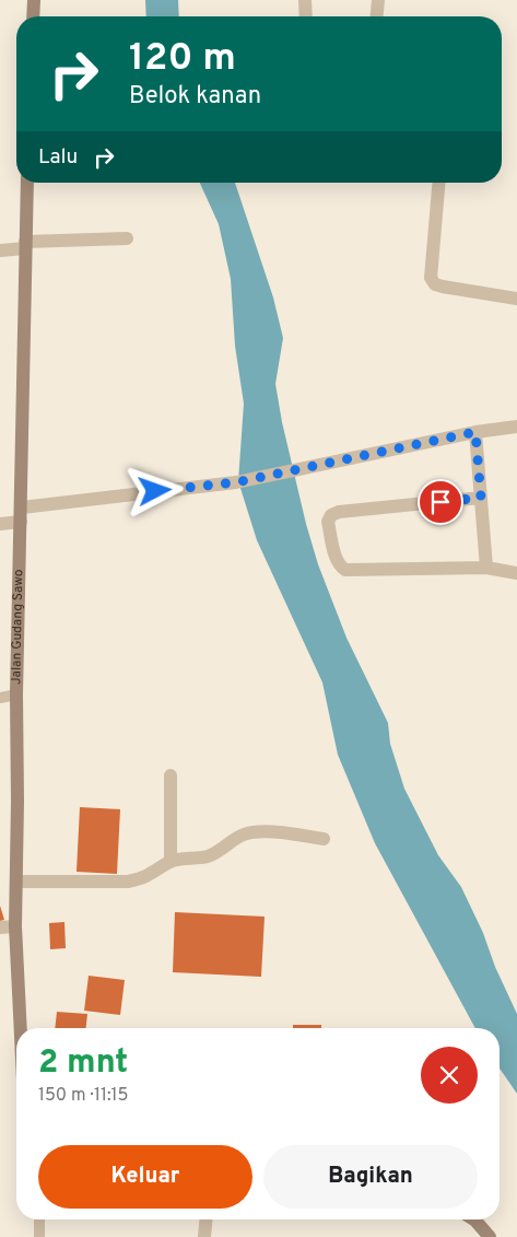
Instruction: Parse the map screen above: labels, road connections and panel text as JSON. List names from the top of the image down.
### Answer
{
  "streets": {
    "street": ["Jalan Gudang Sawo"]
  },
  "page": {
    "turn": ["120 m", "Belok kanan"],
    "then": "Lalu",
    "heading": ["2 mnt", "150 m · 11:15"],
    "buttons": ["Keluar", "Bagikan"]
  }
}
